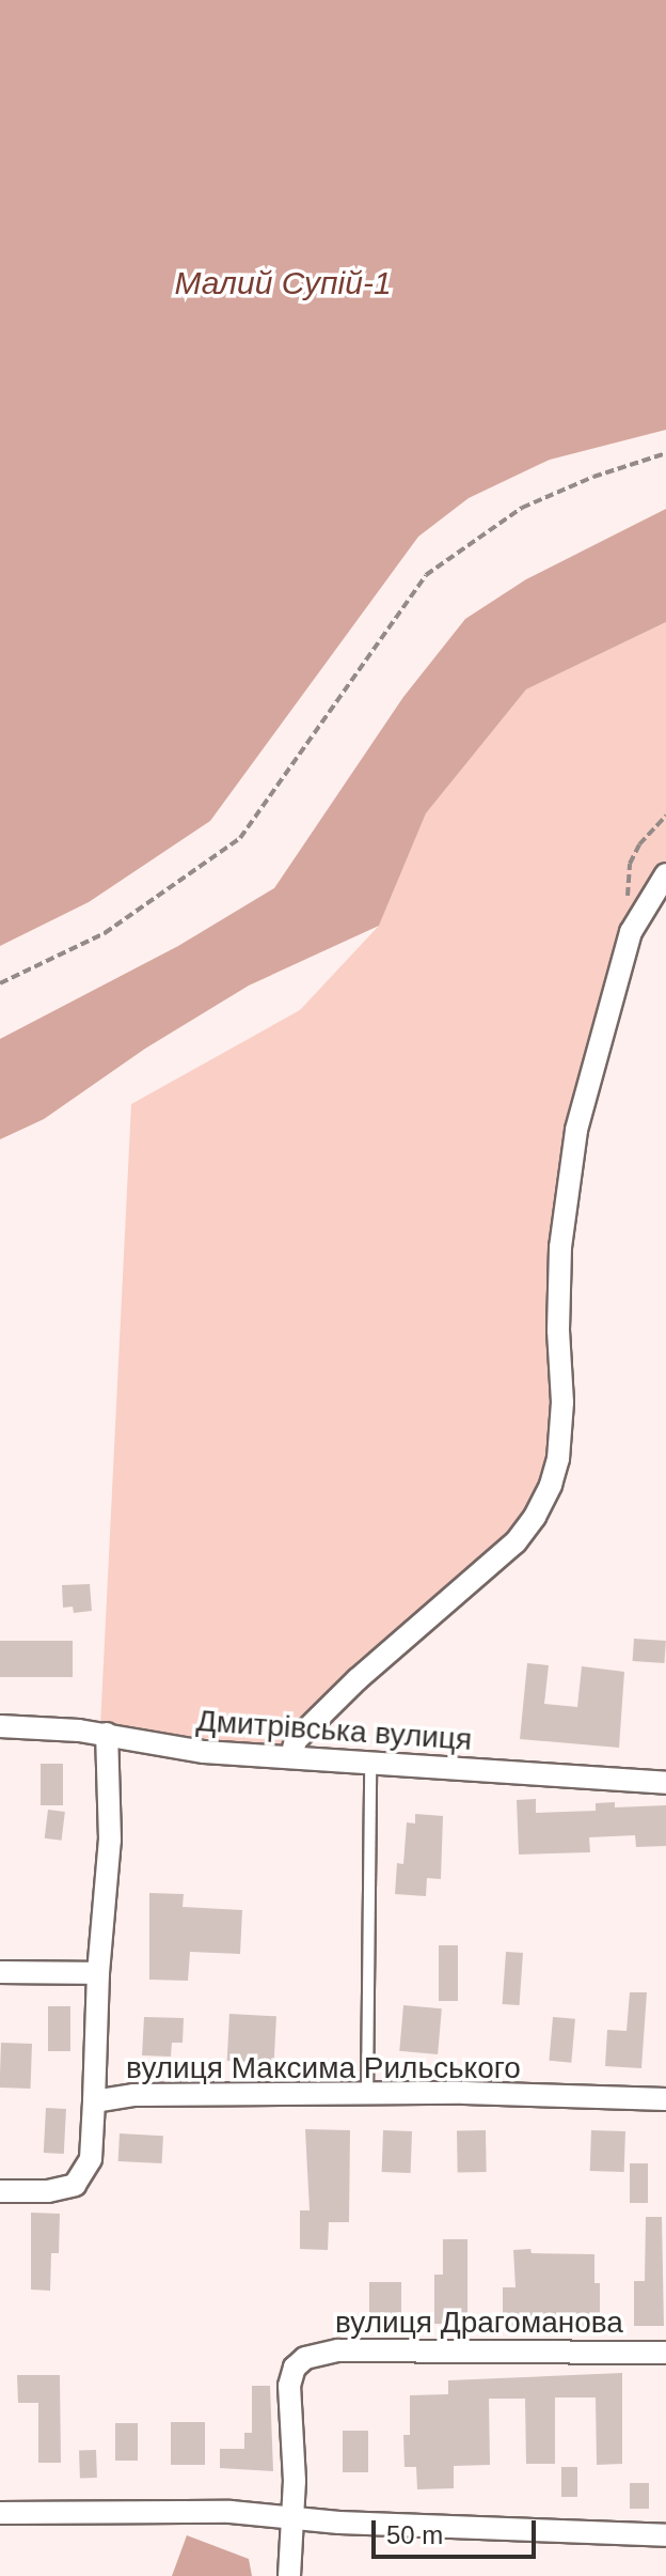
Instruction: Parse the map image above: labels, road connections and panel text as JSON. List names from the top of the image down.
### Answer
{
  "streets": {
    "street": ["Дмитрівська вулиця", "вулиця Максима Рильського", "вулиця Драгоманова"]
  },
  "water": ["Малий Супій-1"],
  "scale_bar": "50 m"
}
